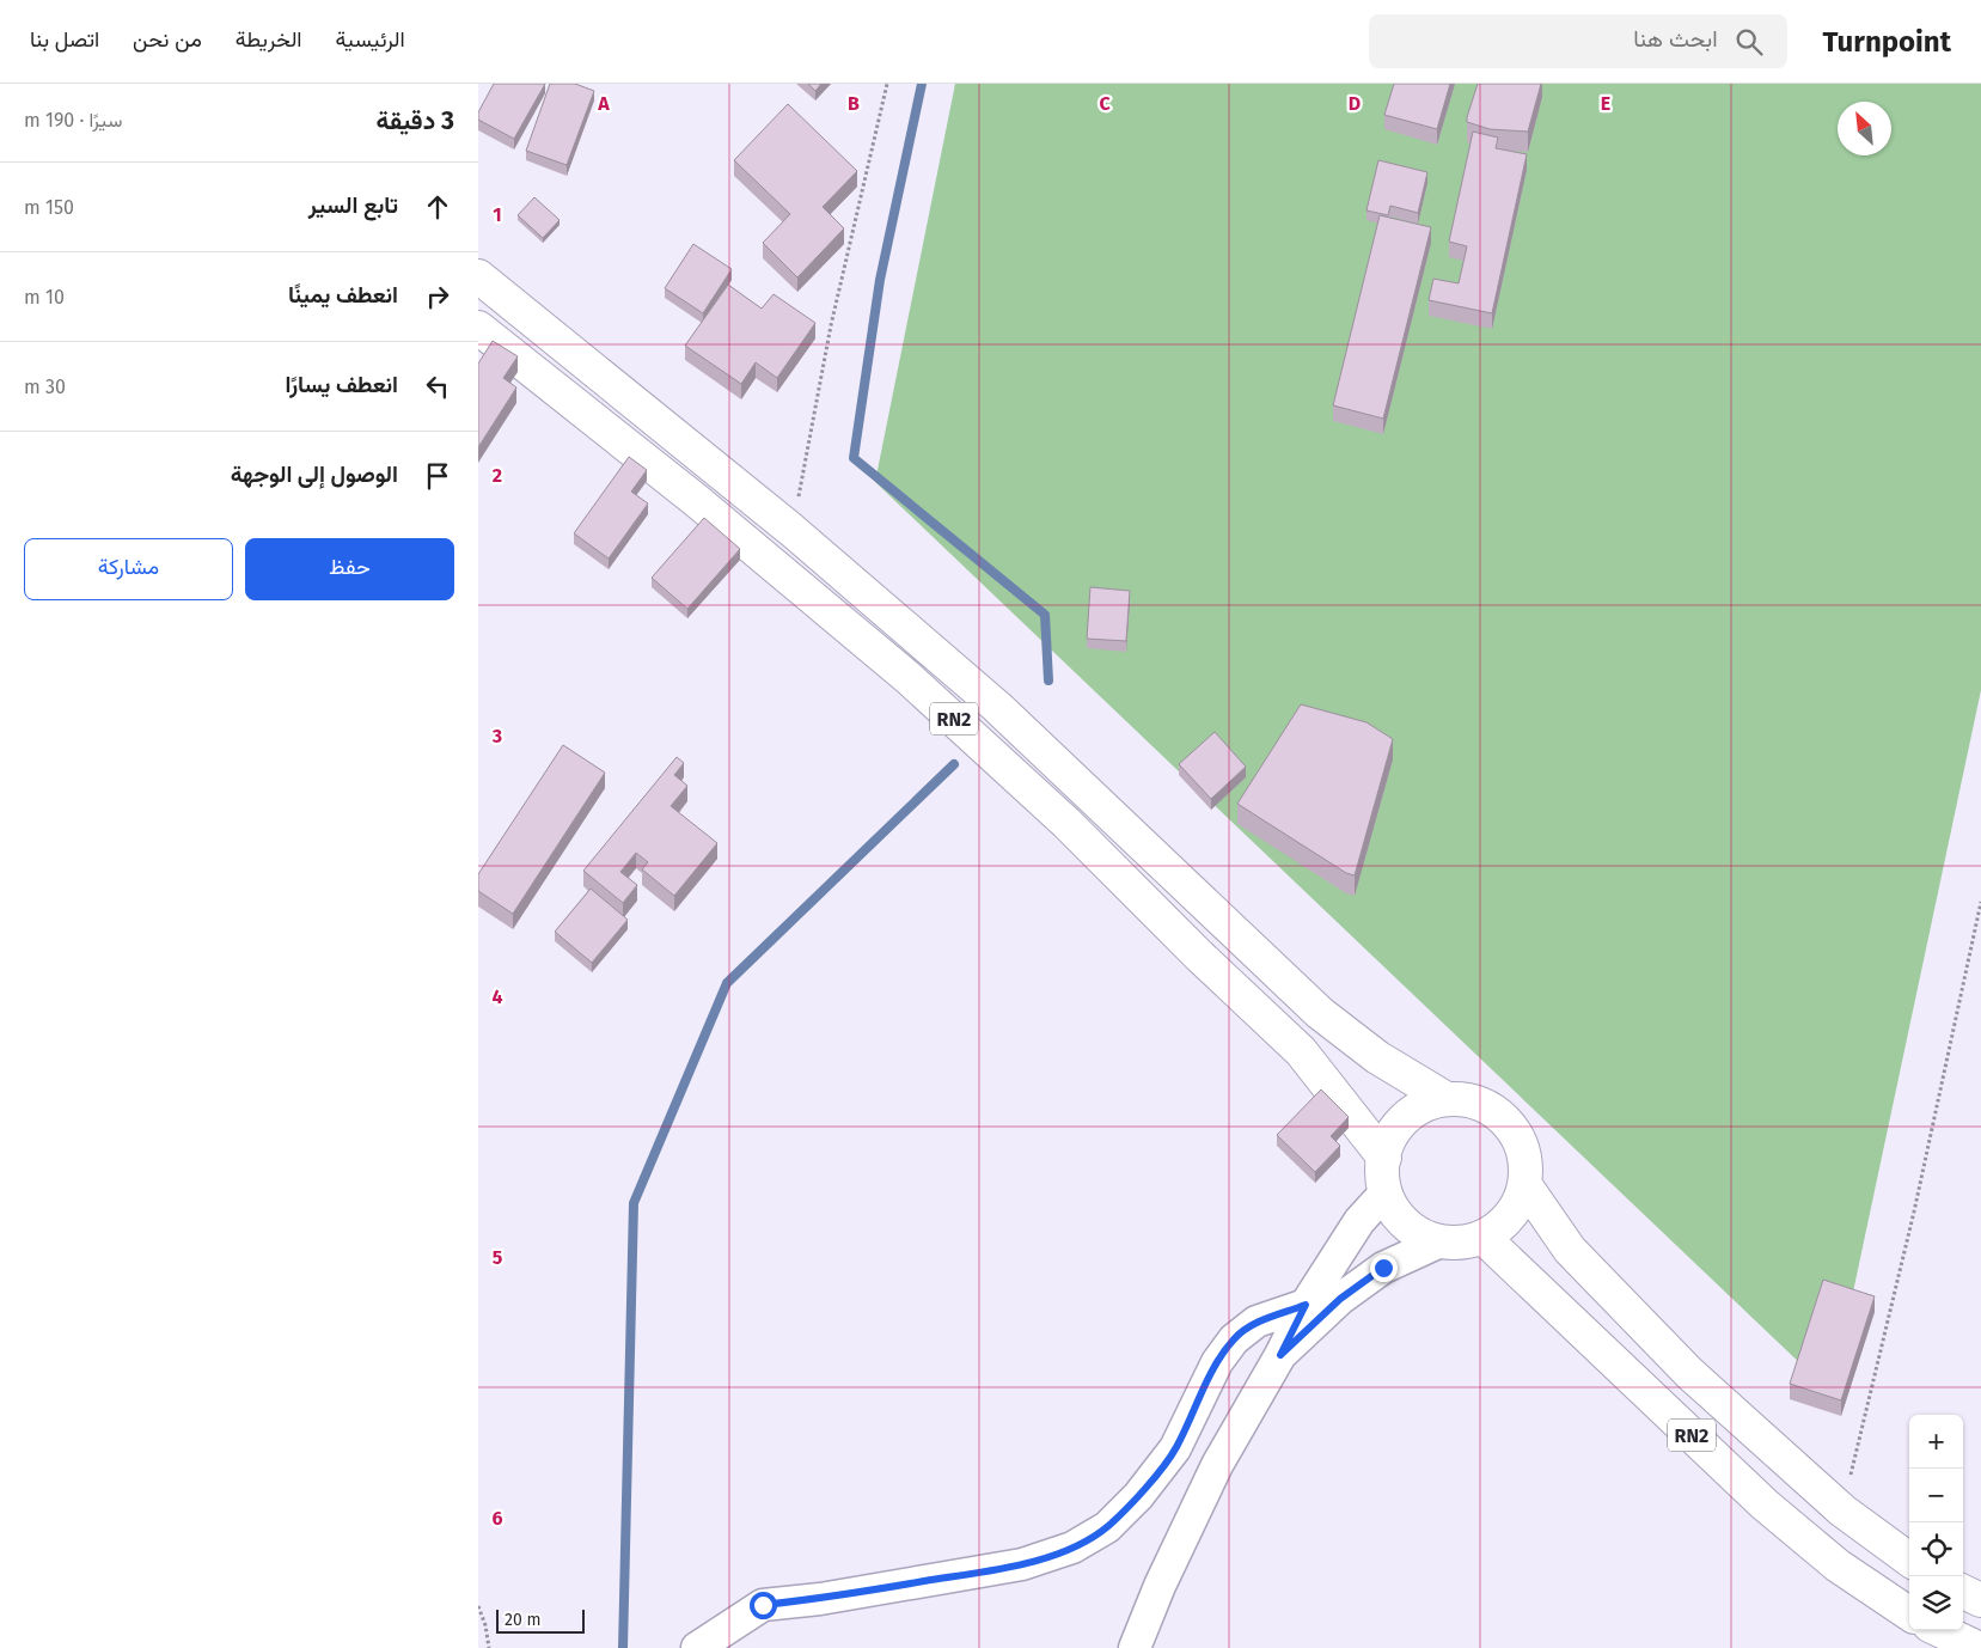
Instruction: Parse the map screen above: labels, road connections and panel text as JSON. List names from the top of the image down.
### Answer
{
  "streets": {
    "highway": ["RN2"]
  },
  "scale_bar": "20 m",
  "north": "top left",
  "page": {
    "header": "Turnpoint",
    "search": "ابحث هنا",
    "nav": [
      "الرئيسية",
      "الخريطة",
      "من نحن",
      "اتصل بنا"
    ],
    "heading": ["3 دقيقة", "سيرًا · 190 m"],
    "list": [
      ["تابع السير", "150 m"],
      ["انعطف يمينًا", "10 m"],
      ["انعطف يسارًا", "30 m"],
      "الوصول إلى الوجهة"
    ],
    "buttons": ["حفظ", "مشاركة"],
    "map_buttons": ["+", "−"],
    "scale": "20 m"
  },
  "grid": {
    "columns": [
      "A",
      "B",
      "C",
      "D",
      "E"
    ],
    "rows": [
      "1",
      "2",
      "3",
      "4",
      "5",
      "6"
    ]
  }
}
